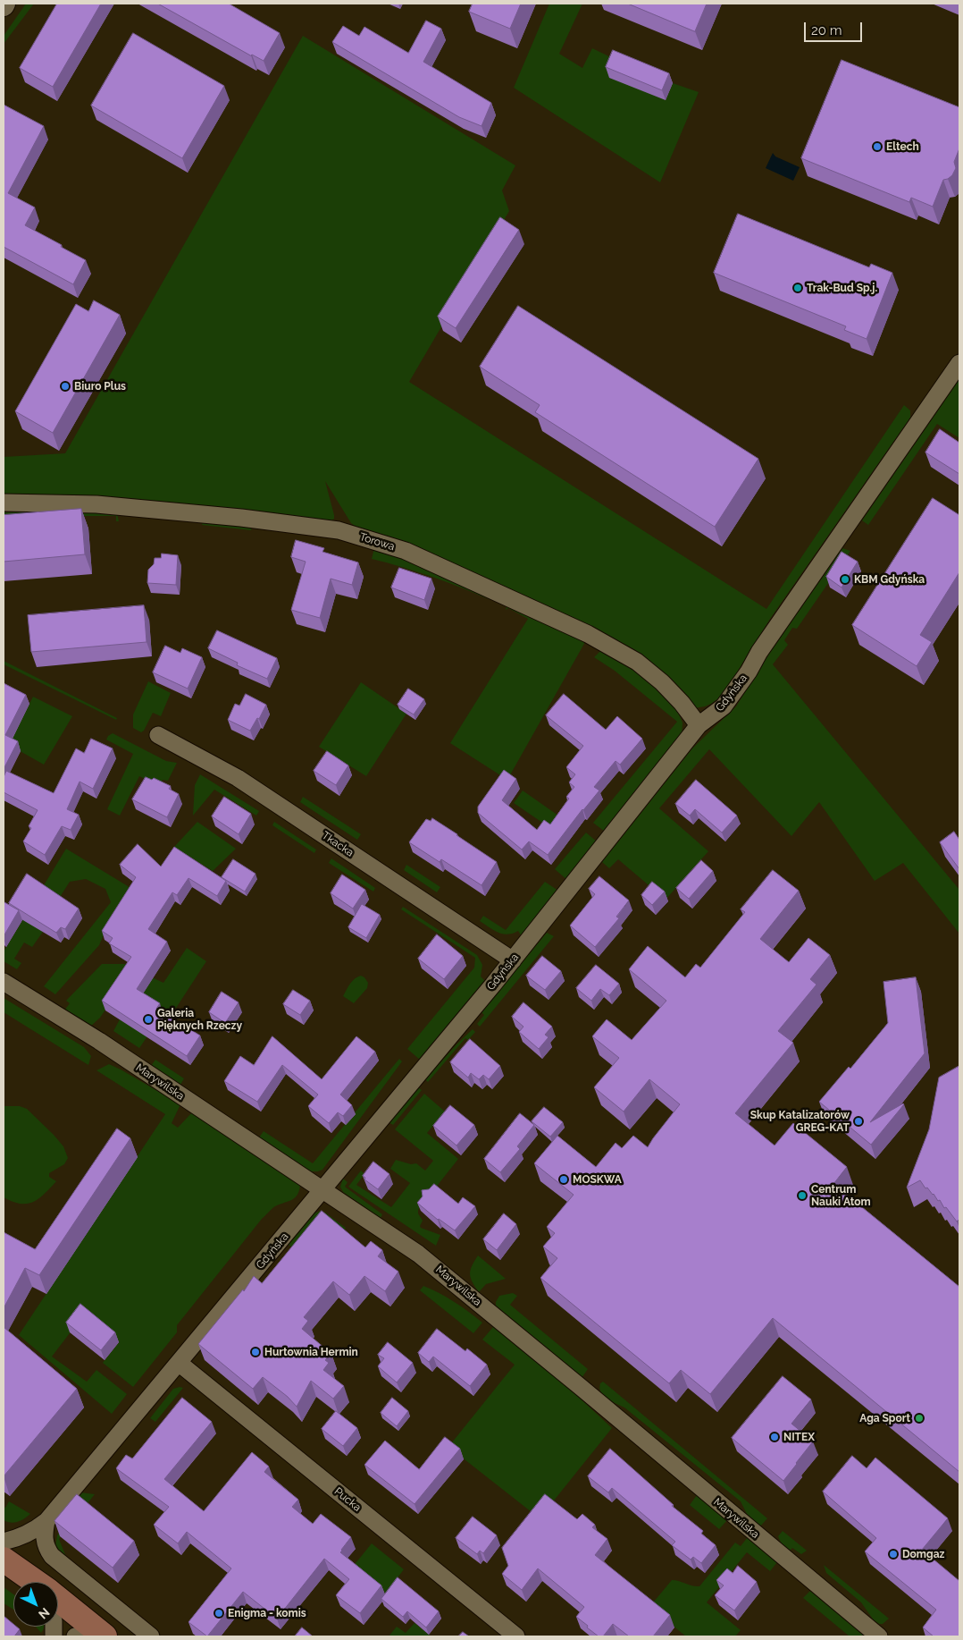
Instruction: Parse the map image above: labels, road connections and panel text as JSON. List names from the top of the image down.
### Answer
{
  "streets": {
    "street": [
      "Torowa",
      "Gdyńska",
      "Tkacka",
      "Marywilska",
      "Pucka"
    ]
  },
  "crossings": [
    ["Torowa", "Gdyńska"],
    ["Gdyńska", "Tkacka"],
    ["Gdyńska", "Marywilska"],
    ["Gdyńska", "Pucka"]
  ],
  "places": [
    "Eltech",
    "Trak-Bud Sp.j.",
    "Biuro Plus",
    "KBM Gdyńska",
    "Galeria Pięknych Rzeczy",
    "Skup Katalizatorów GREG-KAT",
    "MOSKWA",
    "Centrum Nauki Atom",
    "Hurtownia Hermin",
    "Aga Sport",
    "NITEX",
    "Domgaz",
    "Enigma - komis"
  ],
  "scale_bar": "20 m",
  "north": "bottom right"
}
